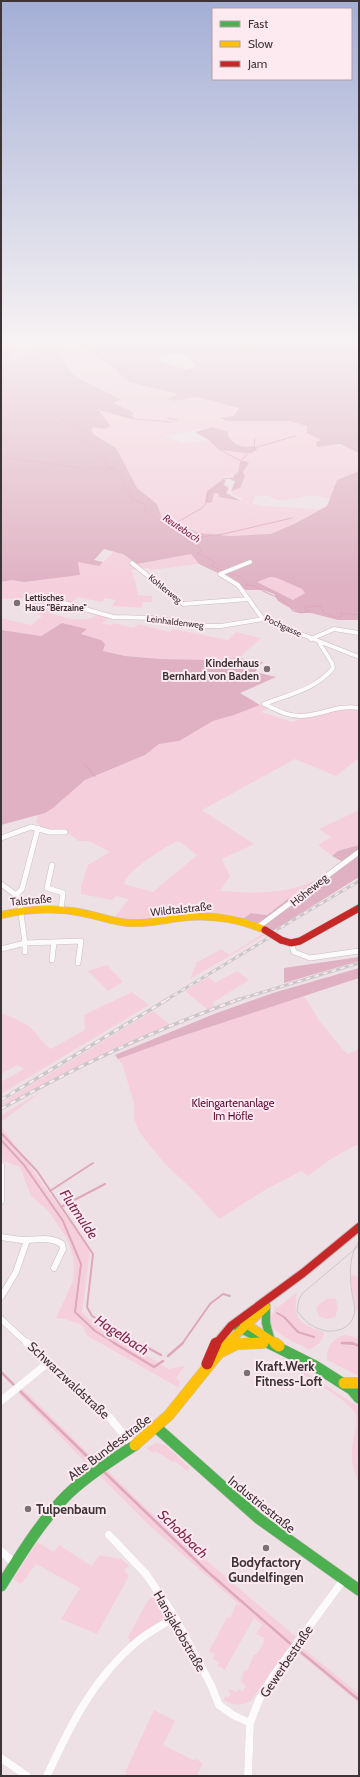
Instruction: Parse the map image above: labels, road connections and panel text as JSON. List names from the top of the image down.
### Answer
{
  "streets": {
    "main road": [
      "Talstraße",
      "Wildtalstraße",
      "Alte Bundesstraße",
      "Industriestraße"
    ],
    "street": [
      "Kohlerweg",
      "Leinhaldenweg",
      "Pochgasse",
      "Höheweg",
      "Schwarzwaldstraße",
      "Hansjakobstraße",
      "Gewerbestraße"
    ]
  },
  "crossings": [
    ["Kohlerweg", "Pochgasse"],
    ["Leinhaldenweg", "Pochgasse"],
    ["Höheweg", "Wildtalstraße"],
    ["Talstraße", "Wildtalstraße"],
    ["Schwarzwaldstraße", "Alte Bundesstraße"],
    ["Alte Bundesstraße", "Industriestraße"],
    ["Industriestraße", "Gewerbestraße"],
    ["Hansjakobstraße", "Gewerbestraße"]
  ],
  "water": [
    "Reutebach",
    "Flutmulde",
    "Hagelbach",
    "Schobbach"
  ],
  "parks": ["Kleingartenanlage Im Höfle"],
  "places": [
    "Lettisches Haus \"Bērzaine\"",
    "Kinderhaus Bernhard von Baden",
    "Kraft.Werk Fitness-Loft",
    "Tulpenbaum",
    "Bodyfactory Gundelfingen"
  ],
  "legend": ["Fast", "Slow", "Jam"]
}
